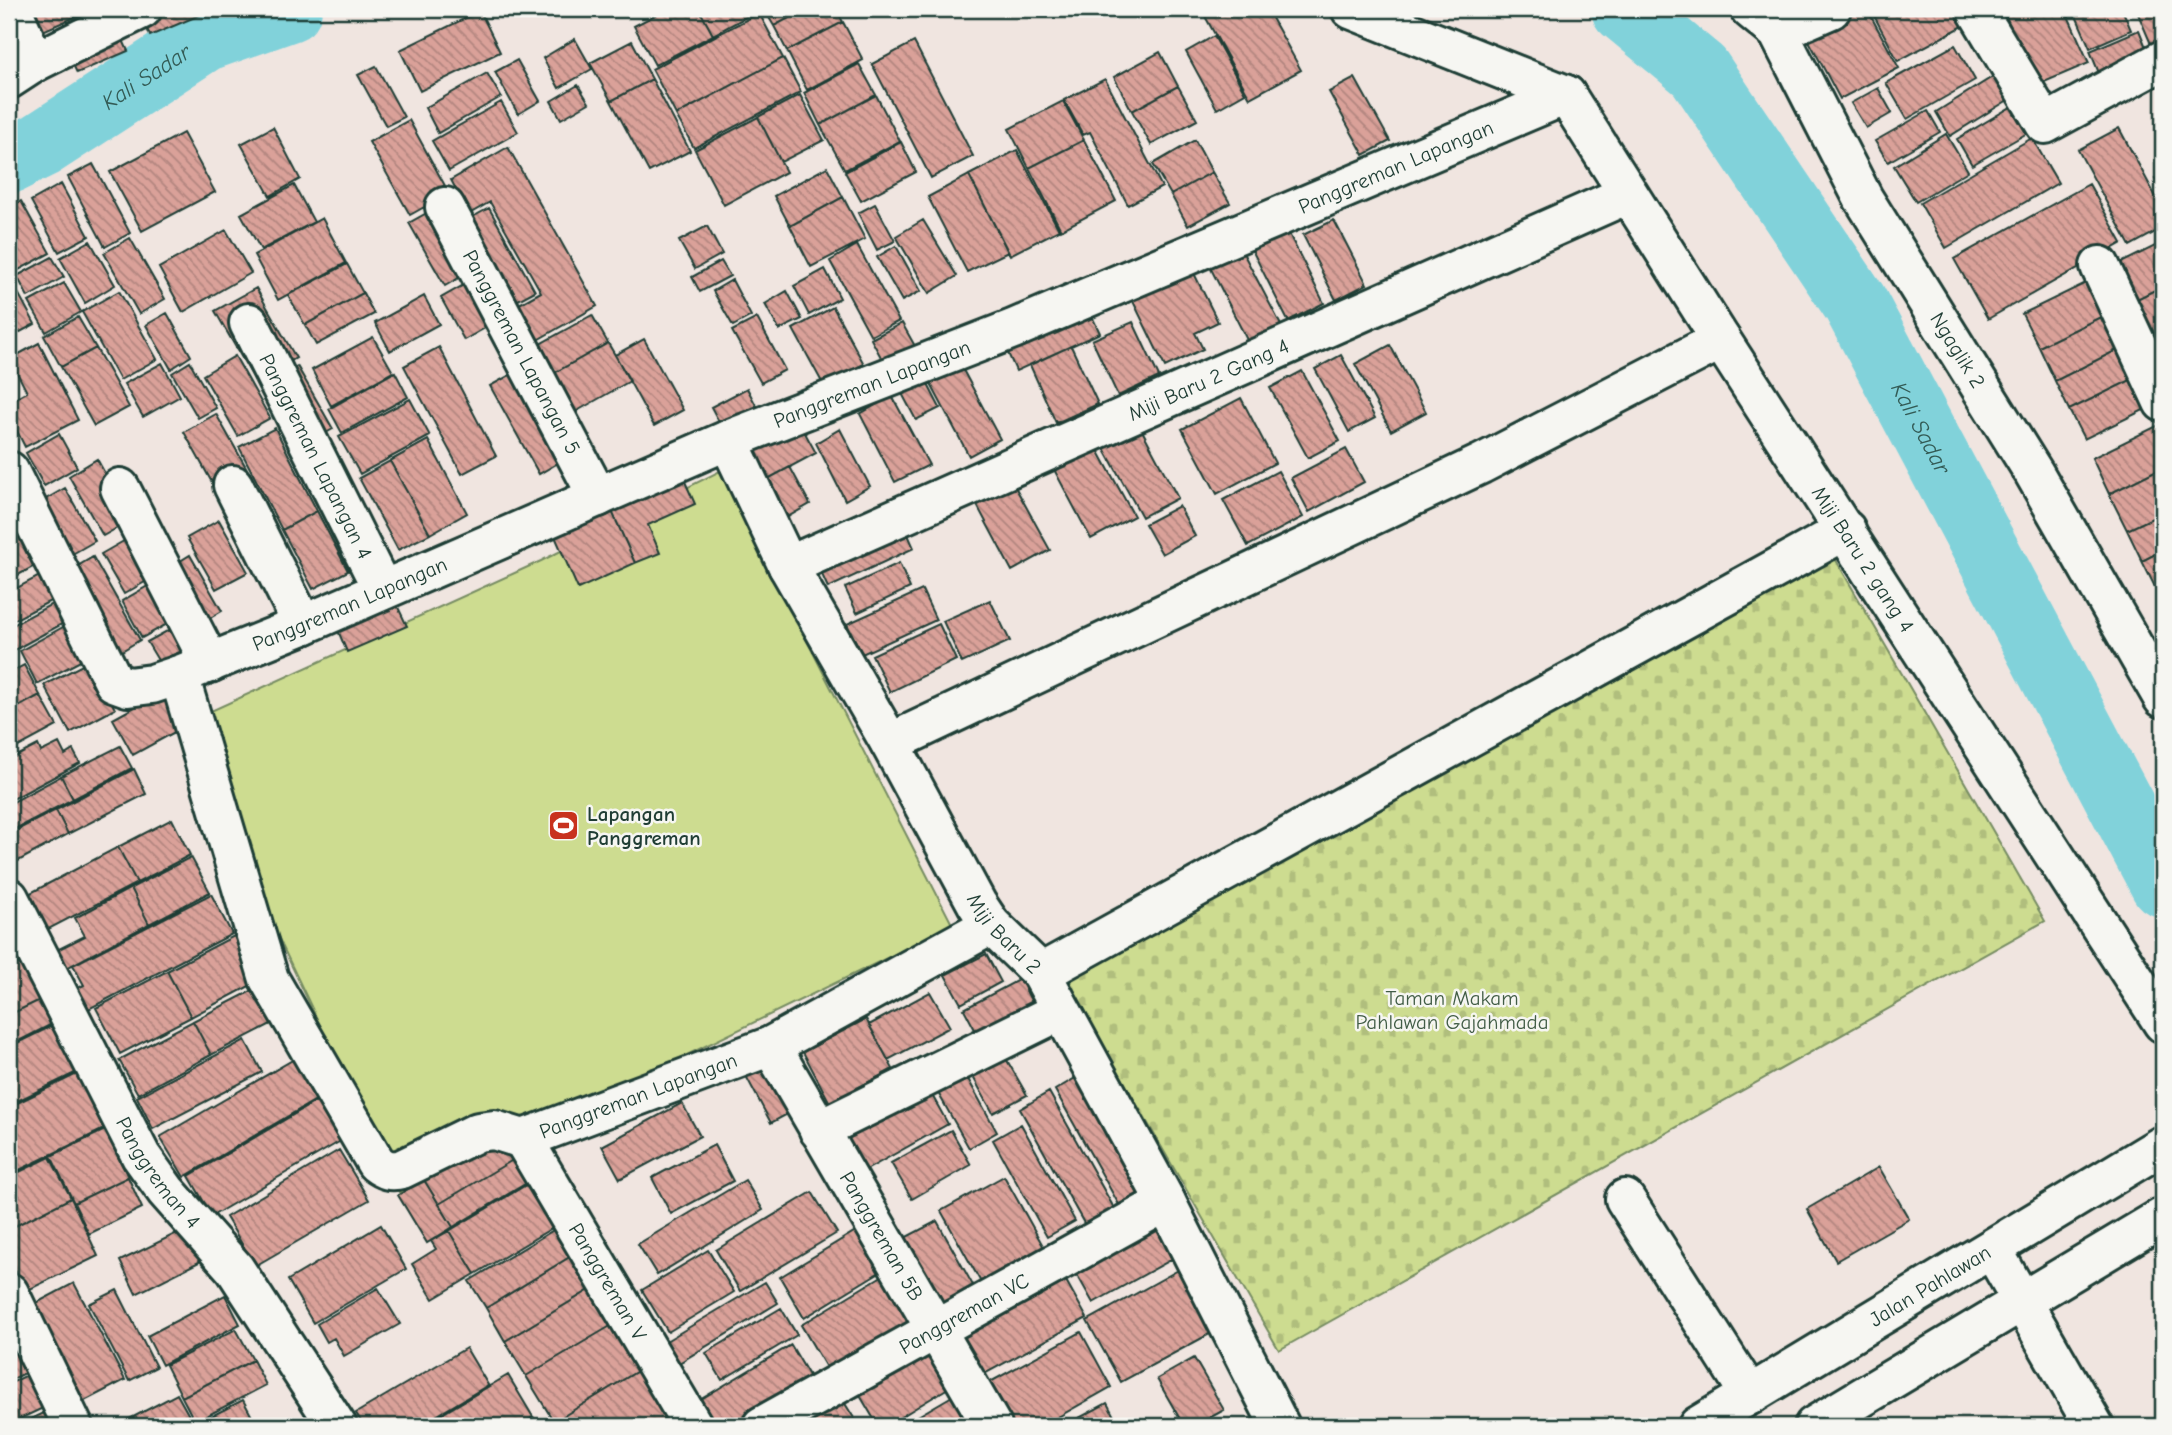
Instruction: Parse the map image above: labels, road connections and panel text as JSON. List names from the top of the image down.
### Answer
{
  "streets": {
    "street": [
      "Panggreman Lapangan",
      "Ngaglik 2",
      "Panggreman Lapangan 5",
      "Miji Baru 2 Gang 4",
      "Panggreman Lapangan 4",
      "Miji Baru 2 gang 4",
      "Miji Baru 2",
      "Panggreman 4",
      "Panggreman 5B",
      "Panggreman V",
      "Jalan Pahlawan",
      "Panggreman VC"
    ]
  },
  "crossings": [
    ["Panggreman Lapangan", "Panggreman Lapangan 5"],
    ["Panggreman Lapangan", "Panggreman Lapangan 4"],
    ["Panggreman Lapangan", "Miji Baru 2 gang 4"],
    ["Panggreman Lapangan", "Miji Baru 2"],
    ["Panggreman Lapangan", "Panggreman 5B"],
    ["Panggreman Lapangan", "Panggreman V"],
    ["Miji Baru 2 Gang 4", "Miji Baru 2 gang 4"],
    ["Miji Baru 2 Gang 4", "Miji Baru 2"],
    ["Miji Baru 2", "Panggreman VC"],
    ["Panggreman 5B", "Panggreman VC"]
  ],
  "water": ["Kali Sadar"],
  "parks": ["Taman Makam Pahlawan Gajahmada"],
  "places": {
    "sports": ["Lapangan Panggreman"]
  }
}
